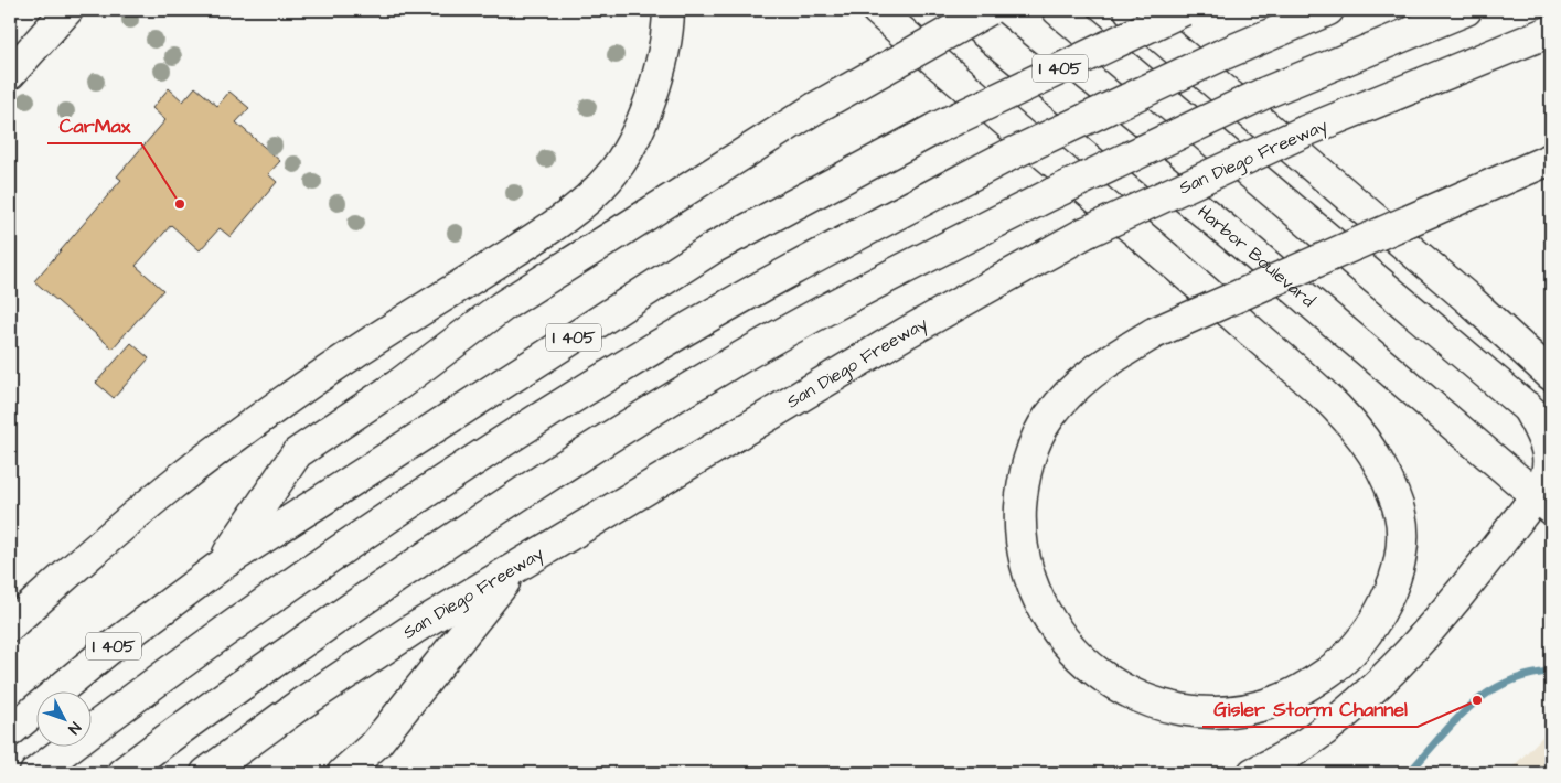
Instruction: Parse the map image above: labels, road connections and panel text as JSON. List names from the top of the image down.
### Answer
{
  "streets": {
    "main road": ["I 405", "San Diego Freeway", "Harbor Boulevard"]
  },
  "places": ["CarMax", "Gisler Storm Channel"],
  "north": "bottom right"
}
